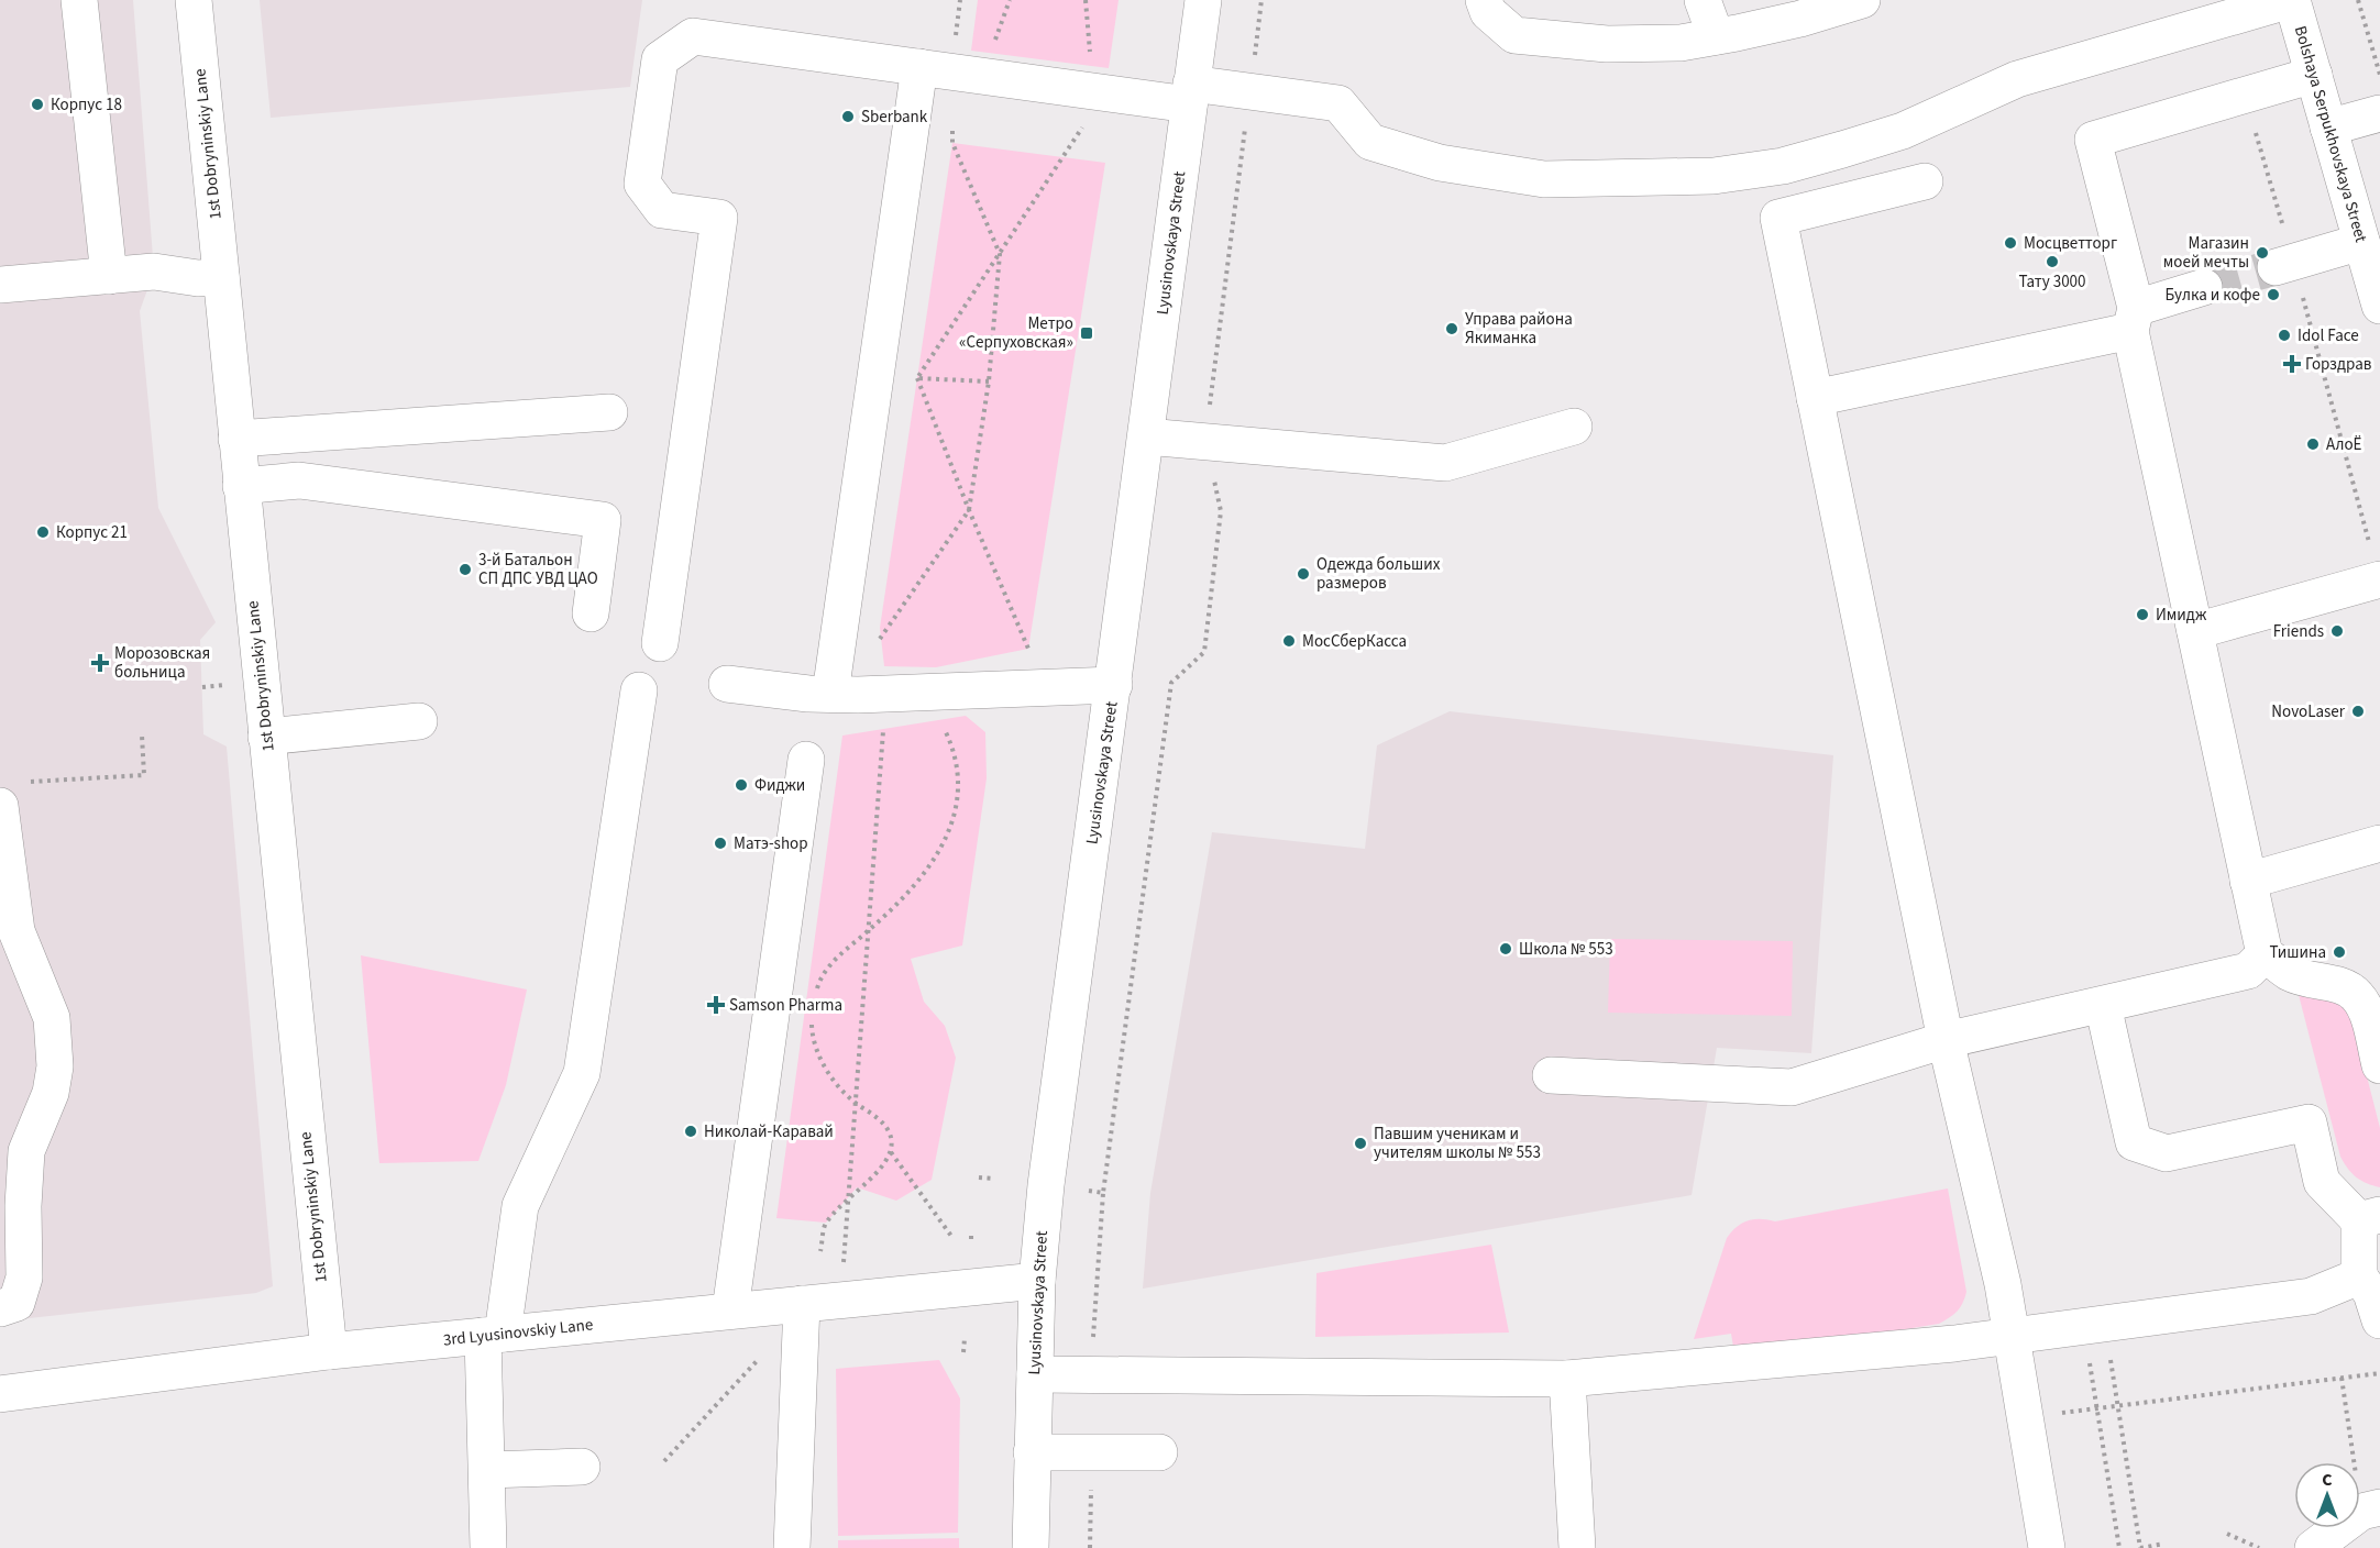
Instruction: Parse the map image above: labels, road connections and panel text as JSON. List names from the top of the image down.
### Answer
{
  "streets": {
    "street": [
      "Bolshaya Serpukhovskaya Street",
      "1st Dobryninskiy Lane",
      "Lyusinovskaya Street",
      "3rd Lyusinovskiy Lane"
    ]
  },
  "crossings": [
    ["1st Dobryninskiy Lane", "3rd Lyusinovskiy Lane"],
    ["Lyusinovskaya Street", "3rd Lyusinovskiy Lane"]
  ],
  "places": {
    "other": [
      "Корпус 18",
      "Sberbank",
      "Мосцветторг",
      "Магазин моей мечты",
      "Тату 3000",
      "Булка и кофе",
      "Управа района Якиманка",
      "Idol Face",
      "АлоЁ",
      "Корпус 21",
      "3-й Батальон СП ДПС УВД ЦАО",
      "Одежда больших размеров",
      "Имидж",
      "Friends",
      "МосСберКасса",
      "NovoLaser",
      "Фиджи",
      "Матэ-shop",
      "Школа № 553",
      "Тишина",
      "Николай-Каравай",
      "Павшим ученикам и учителям школы № 553"
    ],
    "transit": ["Метро «Серпуховская»"],
    "health": ["Горздрав", "Морозовская больница", "Samson Pharma"]
  },
  "north": "top"
}
